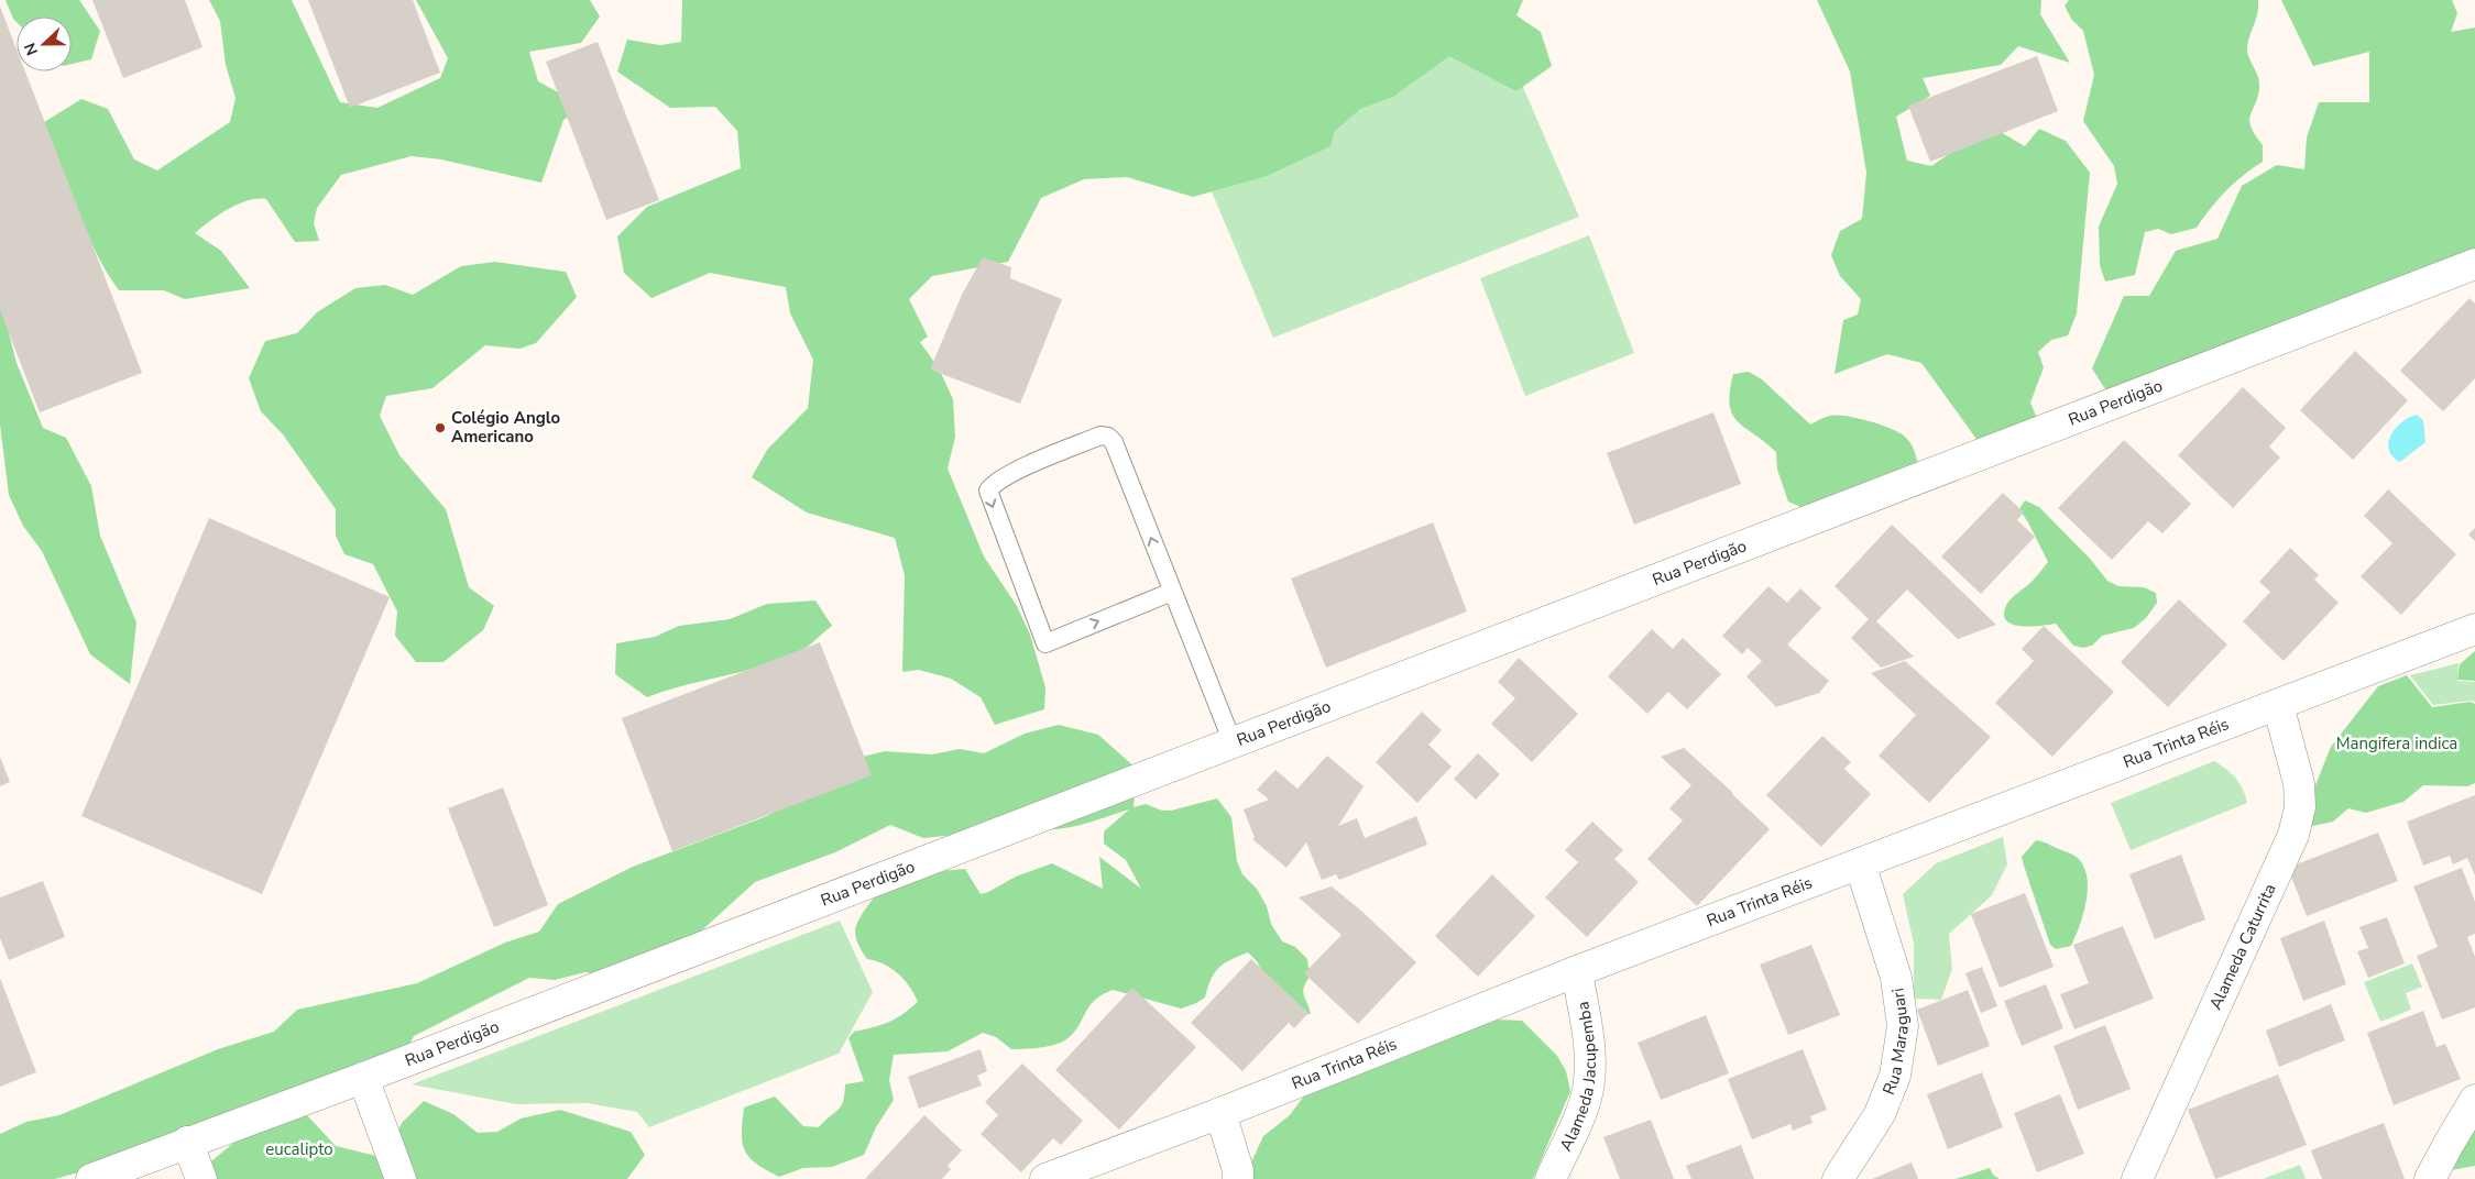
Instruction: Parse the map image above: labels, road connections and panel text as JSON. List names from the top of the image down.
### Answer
{
  "streets": {
    "street": [
      "Rua Perdigão",
      "Rua Trinta Réis",
      "Alameda Caturrita",
      "Rua Maraguari",
      "Alameda Jacupemba"
    ]
  },
  "crossings": [
    ["Rua Trinta Réis", "Alameda Caturrita"],
    ["Rua Trinta Réis", "Rua Maraguari"],
    ["Rua Trinta Réis", "Alameda Jacupemba"]
  ],
  "parks": ["Mangifera indica", "eucalipto"],
  "places": ["Colégio Anglo Americano"],
  "north": "left"
}
